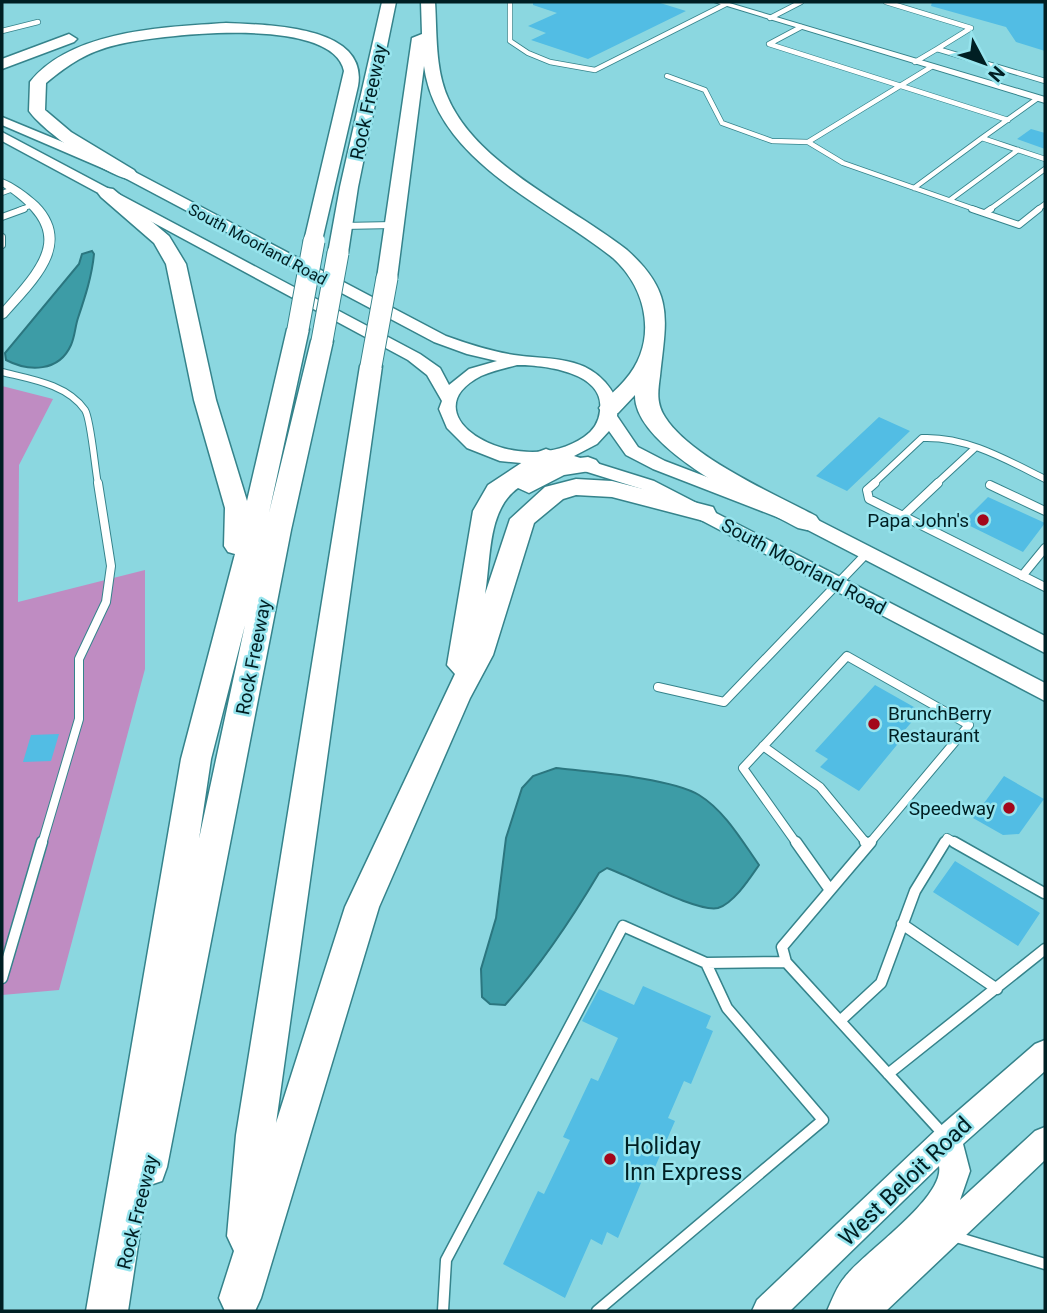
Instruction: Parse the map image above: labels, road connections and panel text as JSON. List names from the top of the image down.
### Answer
{
  "streets": {
    "highway": ["Rock Freeway"],
    "main road": ["South Moorland Road", "West Beloit Road"]
  },
  "places": [
    "Papa John's",
    "BrunchBerry Restaurant",
    "Speedway",
    "Holiday Inn Express"
  ],
  "north": "bottom right"
}
